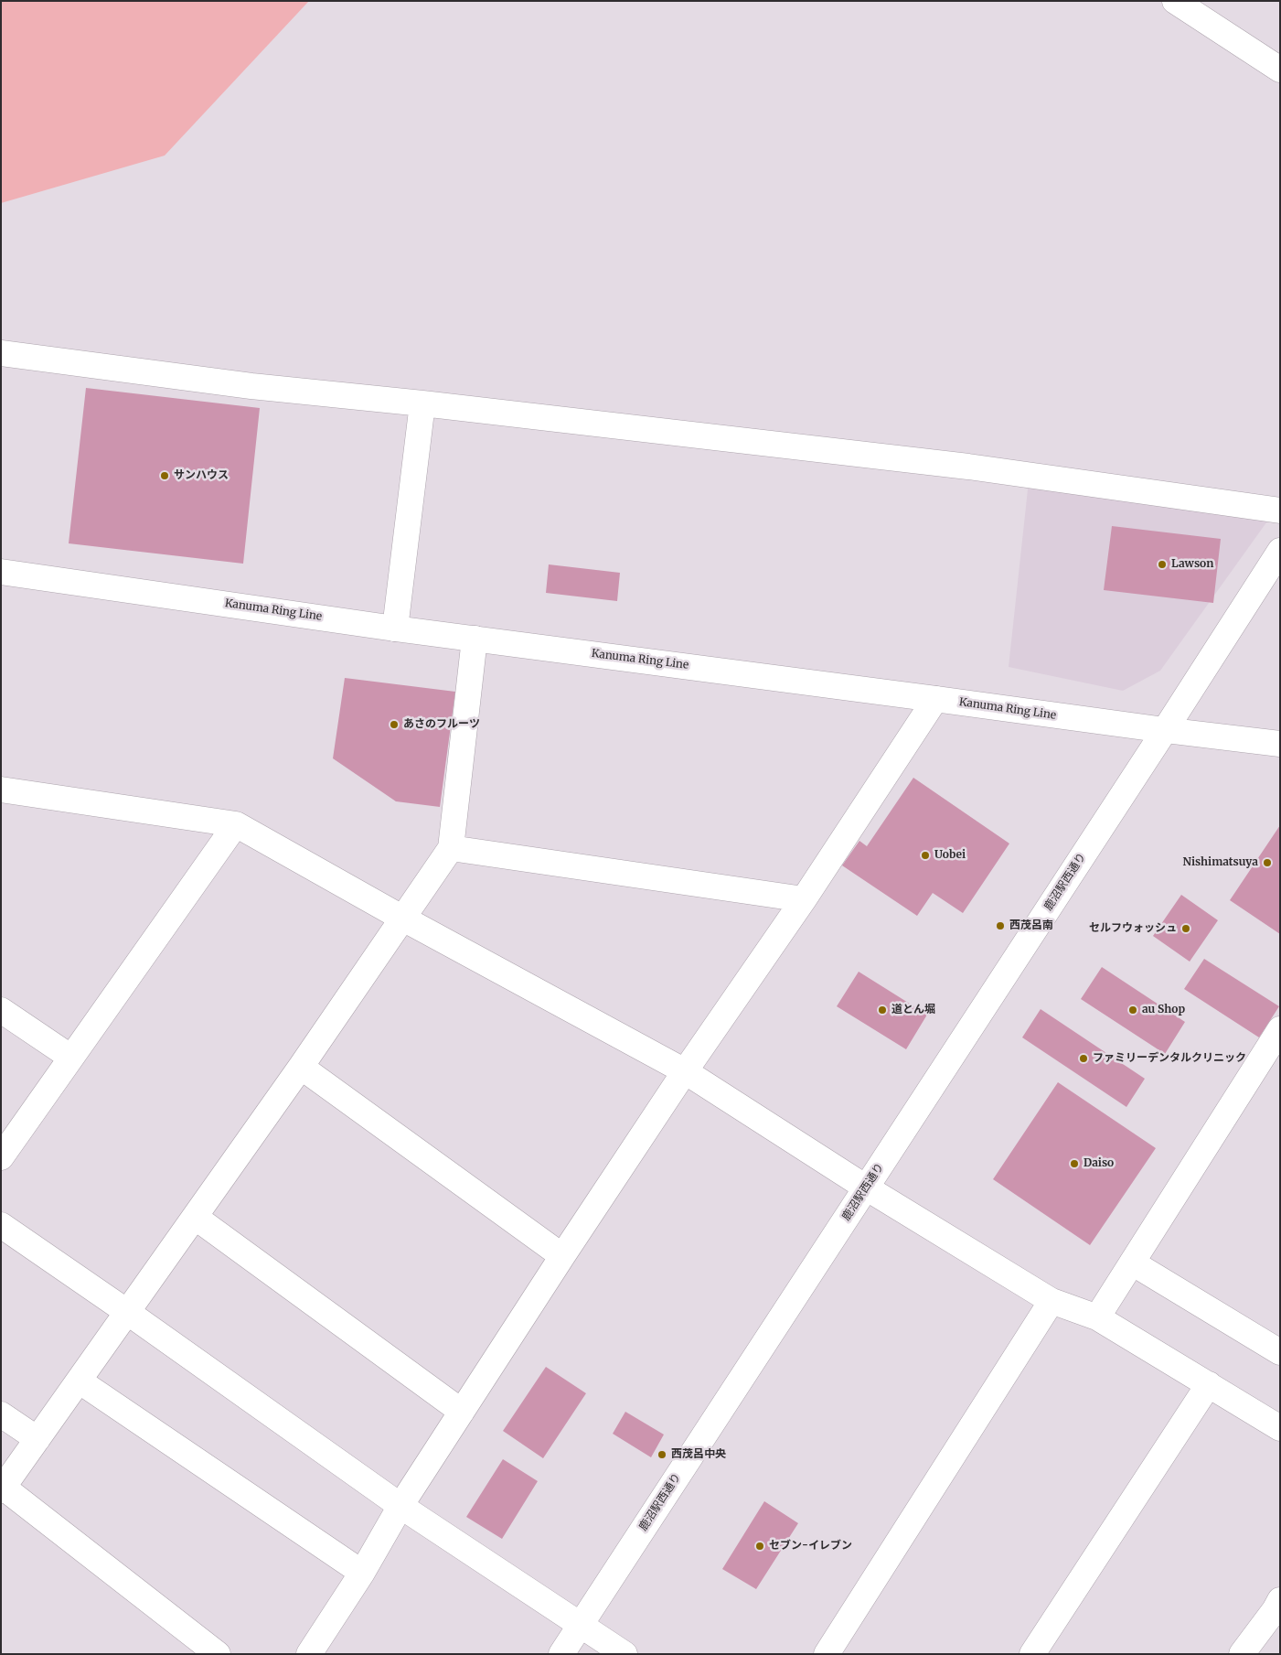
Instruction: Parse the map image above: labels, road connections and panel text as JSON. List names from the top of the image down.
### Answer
{
  "streets": {
    "street": ["Kanuma Ring Line", "鹿沼駅西通り"]
  },
  "crossings": [
    ["Kanuma Ring Line", "鹿沼駅西通り"]
  ],
  "places": [
    "サンハウス",
    "Lawson",
    "あさのフルーツ",
    "Uobei",
    "Nishimatsuya",
    "西茂呂南",
    "セルフウォッシュ",
    "道とん堀",
    "au Shop",
    "ファミリーデンタルクリニック",
    "Daiso",
    "西茂呂中央",
    "セブン-イレブン"
  ]
}
